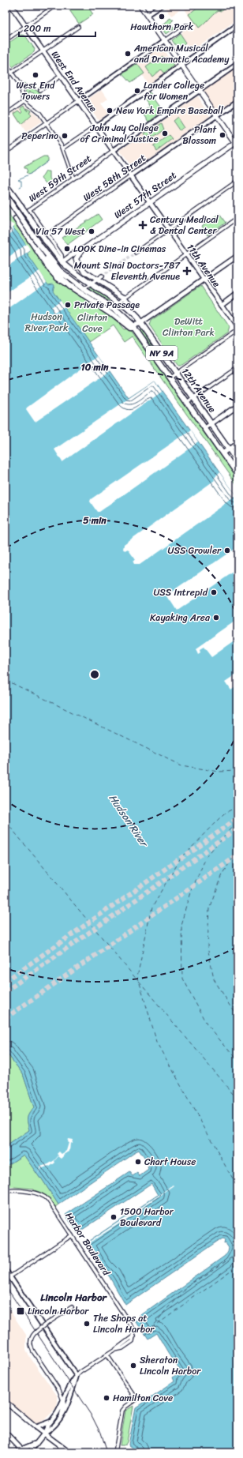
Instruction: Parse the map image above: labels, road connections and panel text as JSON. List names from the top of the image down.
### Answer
{
  "streets": {
    "highway": ["NY 9A", "12th Avenue"],
    "main road": ["West End Avenue", "West 57th Street", "11th Avenue"],
    "street": ["West 58th Street", "West 59th Street", "Harbor Boulevard"]
  },
  "crossings": [
    ["West End Avenue", "West 59th Street"],
    ["West End Avenue", "11th Avenue"],
    ["West 58th Street", "11th Avenue"],
    ["West 58th Street", "12th Avenue"],
    ["West 59th Street", "11th Avenue"],
    ["West 59th Street", "12th Avenue"],
    ["West 57th Street", "11th Avenue"],
    ["West 57th Street", "NY 9A"],
    ["West 57th Street", "12th Avenue"],
    ["NY 9A", "12th Avenue"]
  ],
  "districts": ["Lincoln Harbor"],
  "water": ["Hudson River"],
  "parks": ["Hudson River Park", "Clinton Cove", "DeWitt Clinton Park"],
  "places": {
    "other": [
      "Hawthorn Park",
      "American Musical and Dramatic Academy",
      "West End Towers",
      "Lander College for Women",
      "New York Empire Baseball",
      "John Jay College of Criminal Justice",
      "Plant Blossom",
      "Peperino",
      "Via 57 West",
      "LOOK Dine-in Cinemas",
      "Private Passage",
      "USS Growler",
      "USS Intrepid",
      "Kayaking Area",
      "Chart House",
      "1500 Harbor Boulevard",
      "The Shops at Lincoln Harbor",
      "Sheraton Lincoln Harbor",
      "Hamilton Cove"
    ],
    "health": ["Century Medical & Dental Center", "Mount Sinai Doctors-787 Eleventh Avenue"],
    "transit": ["Lincoln Harbor"]
  },
  "scale_bar": "200 m",
  "rings": ["10 min", "5 min"]
}
